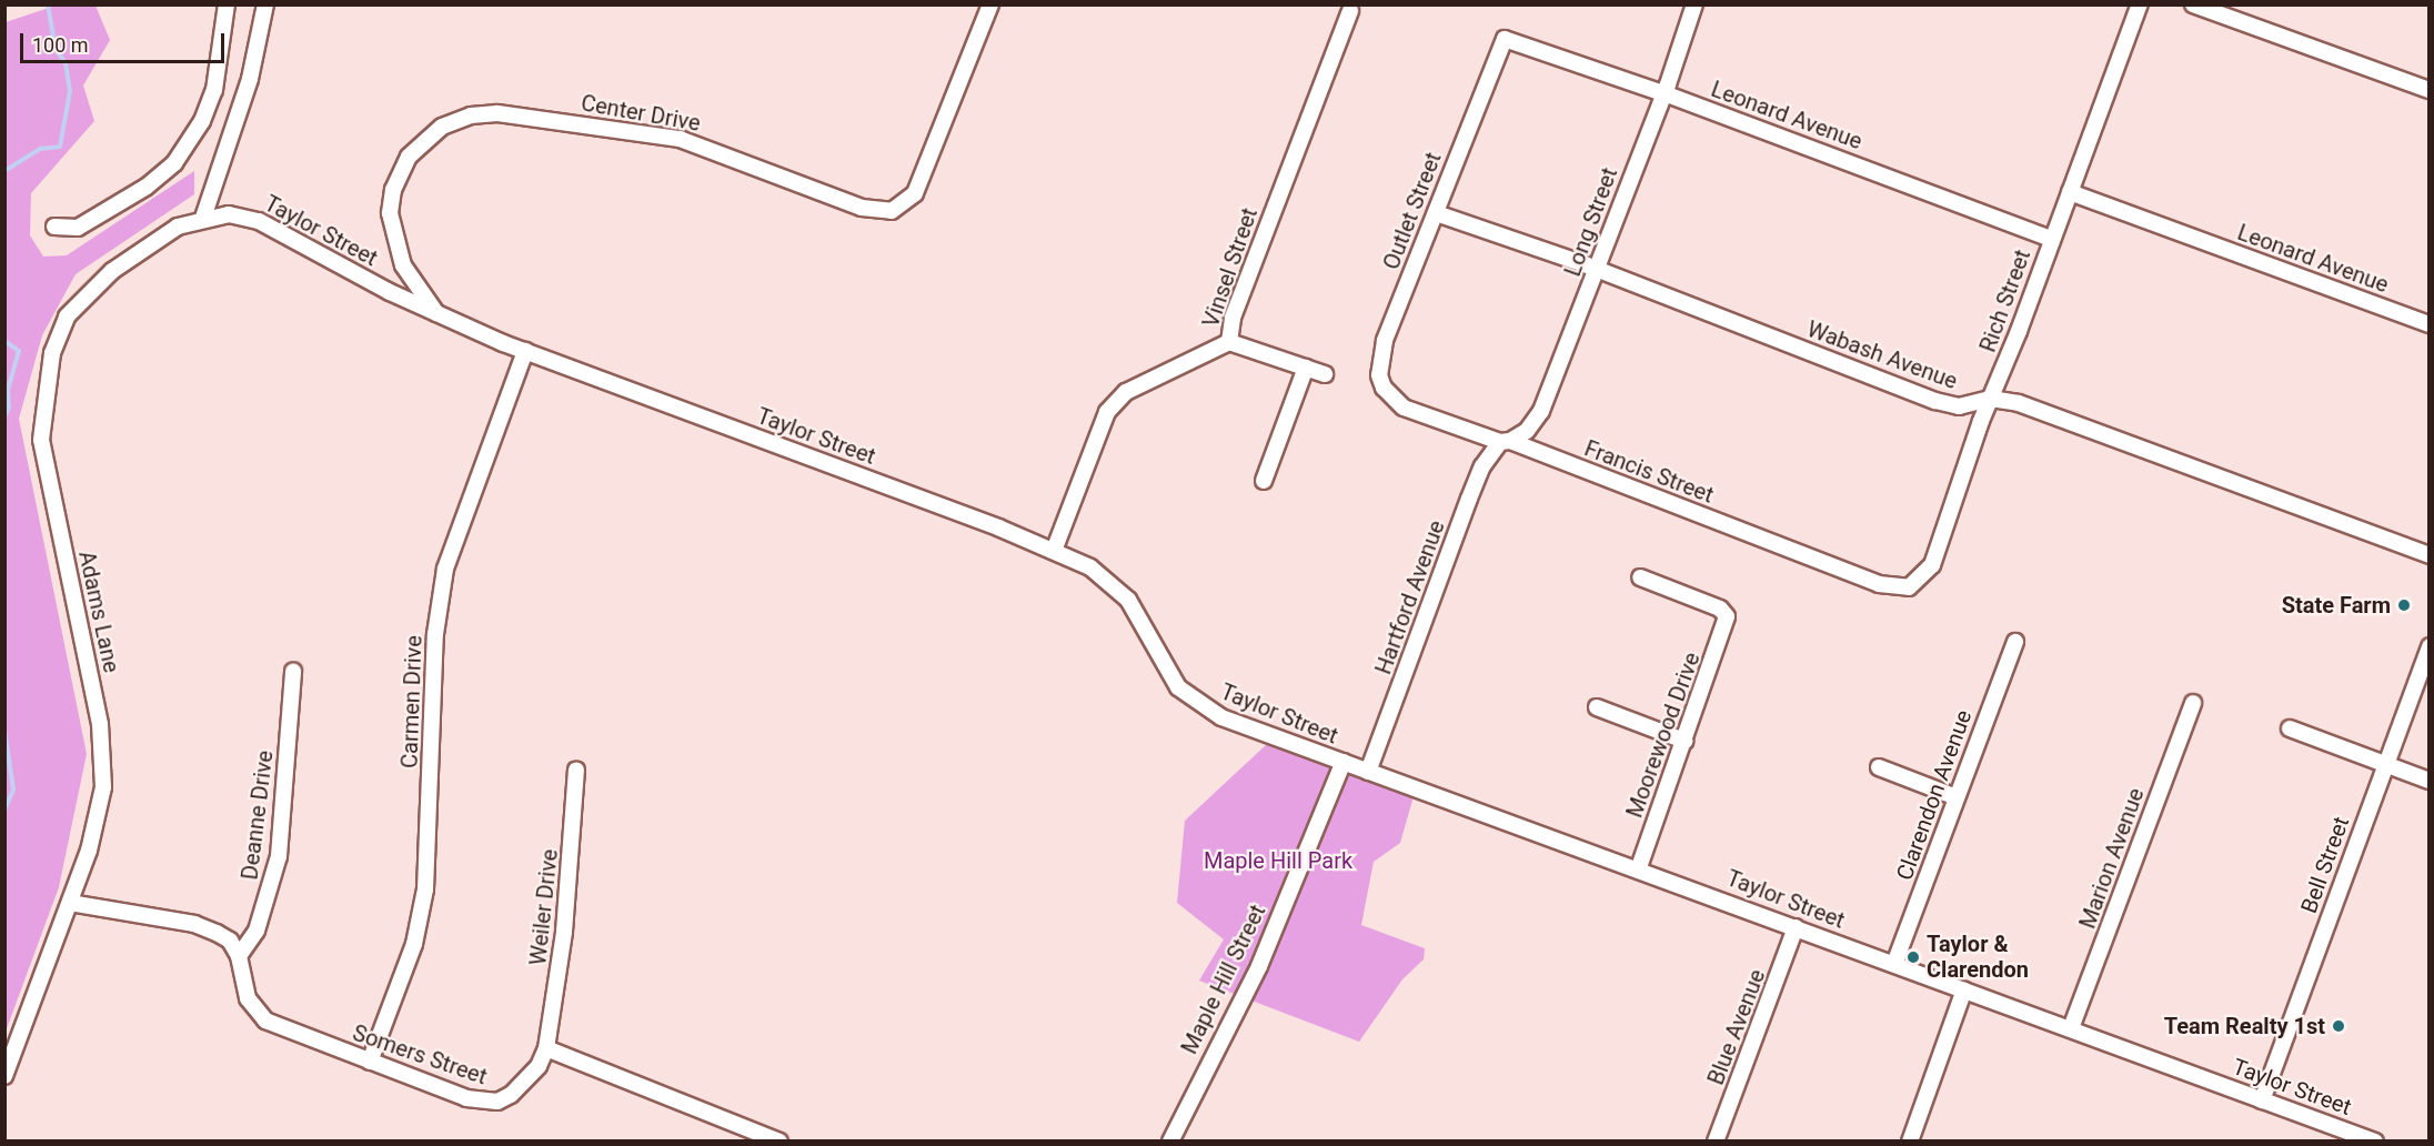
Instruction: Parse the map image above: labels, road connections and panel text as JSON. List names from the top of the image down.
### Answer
{
  "streets": {
    "street": [
      "Center Drive",
      "Leonard Avenue",
      "Outlet Street",
      "Long Street",
      "Taylor Street",
      "Vinsel Street",
      "Rich Street",
      "Wabash Avenue",
      "Francis Street",
      "Hartford Avenue",
      "Adams Lane",
      "Carmen Drive",
      "Moorewood Drive",
      "Clarendon Avenue",
      "Deanne Drive",
      "Marion Avenue",
      "Bell Street",
      "Weiler Drive",
      "Maple Hill Street",
      "Blue Avenue",
      "Somers Street"
    ]
  },
  "crossings": [
    ["Center Drive", "Taylor Street"],
    ["Leonard Avenue", "Outlet Street"],
    ["Leonard Avenue", "Long Street"],
    ["Leonard Avenue", "Rich Street"],
    ["Outlet Street", "Wabash Avenue"],
    ["Outlet Street", "Francis Street"],
    ["Long Street", "Wabash Avenue"],
    ["Long Street", "Francis Street"],
    ["Long Street", "Hartford Avenue"],
    ["Taylor Street", "Vinsel Street"],
    ["Taylor Street", "Hartford Avenue"],
    ["Taylor Street", "Adams Lane"],
    ["Taylor Street", "Carmen Drive"],
    ["Taylor Street", "Moorewood Drive"],
    ["Taylor Street", "Clarendon Avenue"],
    ["Taylor Street", "Marion Avenue"],
    ["Taylor Street", "Bell Street"],
    ["Taylor Street", "Maple Hill Street"],
    ["Taylor Street", "Blue Avenue"],
    ["Rich Street", "Wabash Avenue"],
    ["Rich Street", "Francis Street"],
    ["Francis Street", "Hartford Avenue"],
    ["Carmen Drive", "Somers Street"],
    ["Deanne Drive", "Somers Street"],
    ["Weiler Drive", "Somers Street"]
  ],
  "parks": ["Maple Hill Park"],
  "places": ["State Farm", "Taylor & Clarendon", "Team Realty 1st"],
  "scale_bar": "100 m"
}
